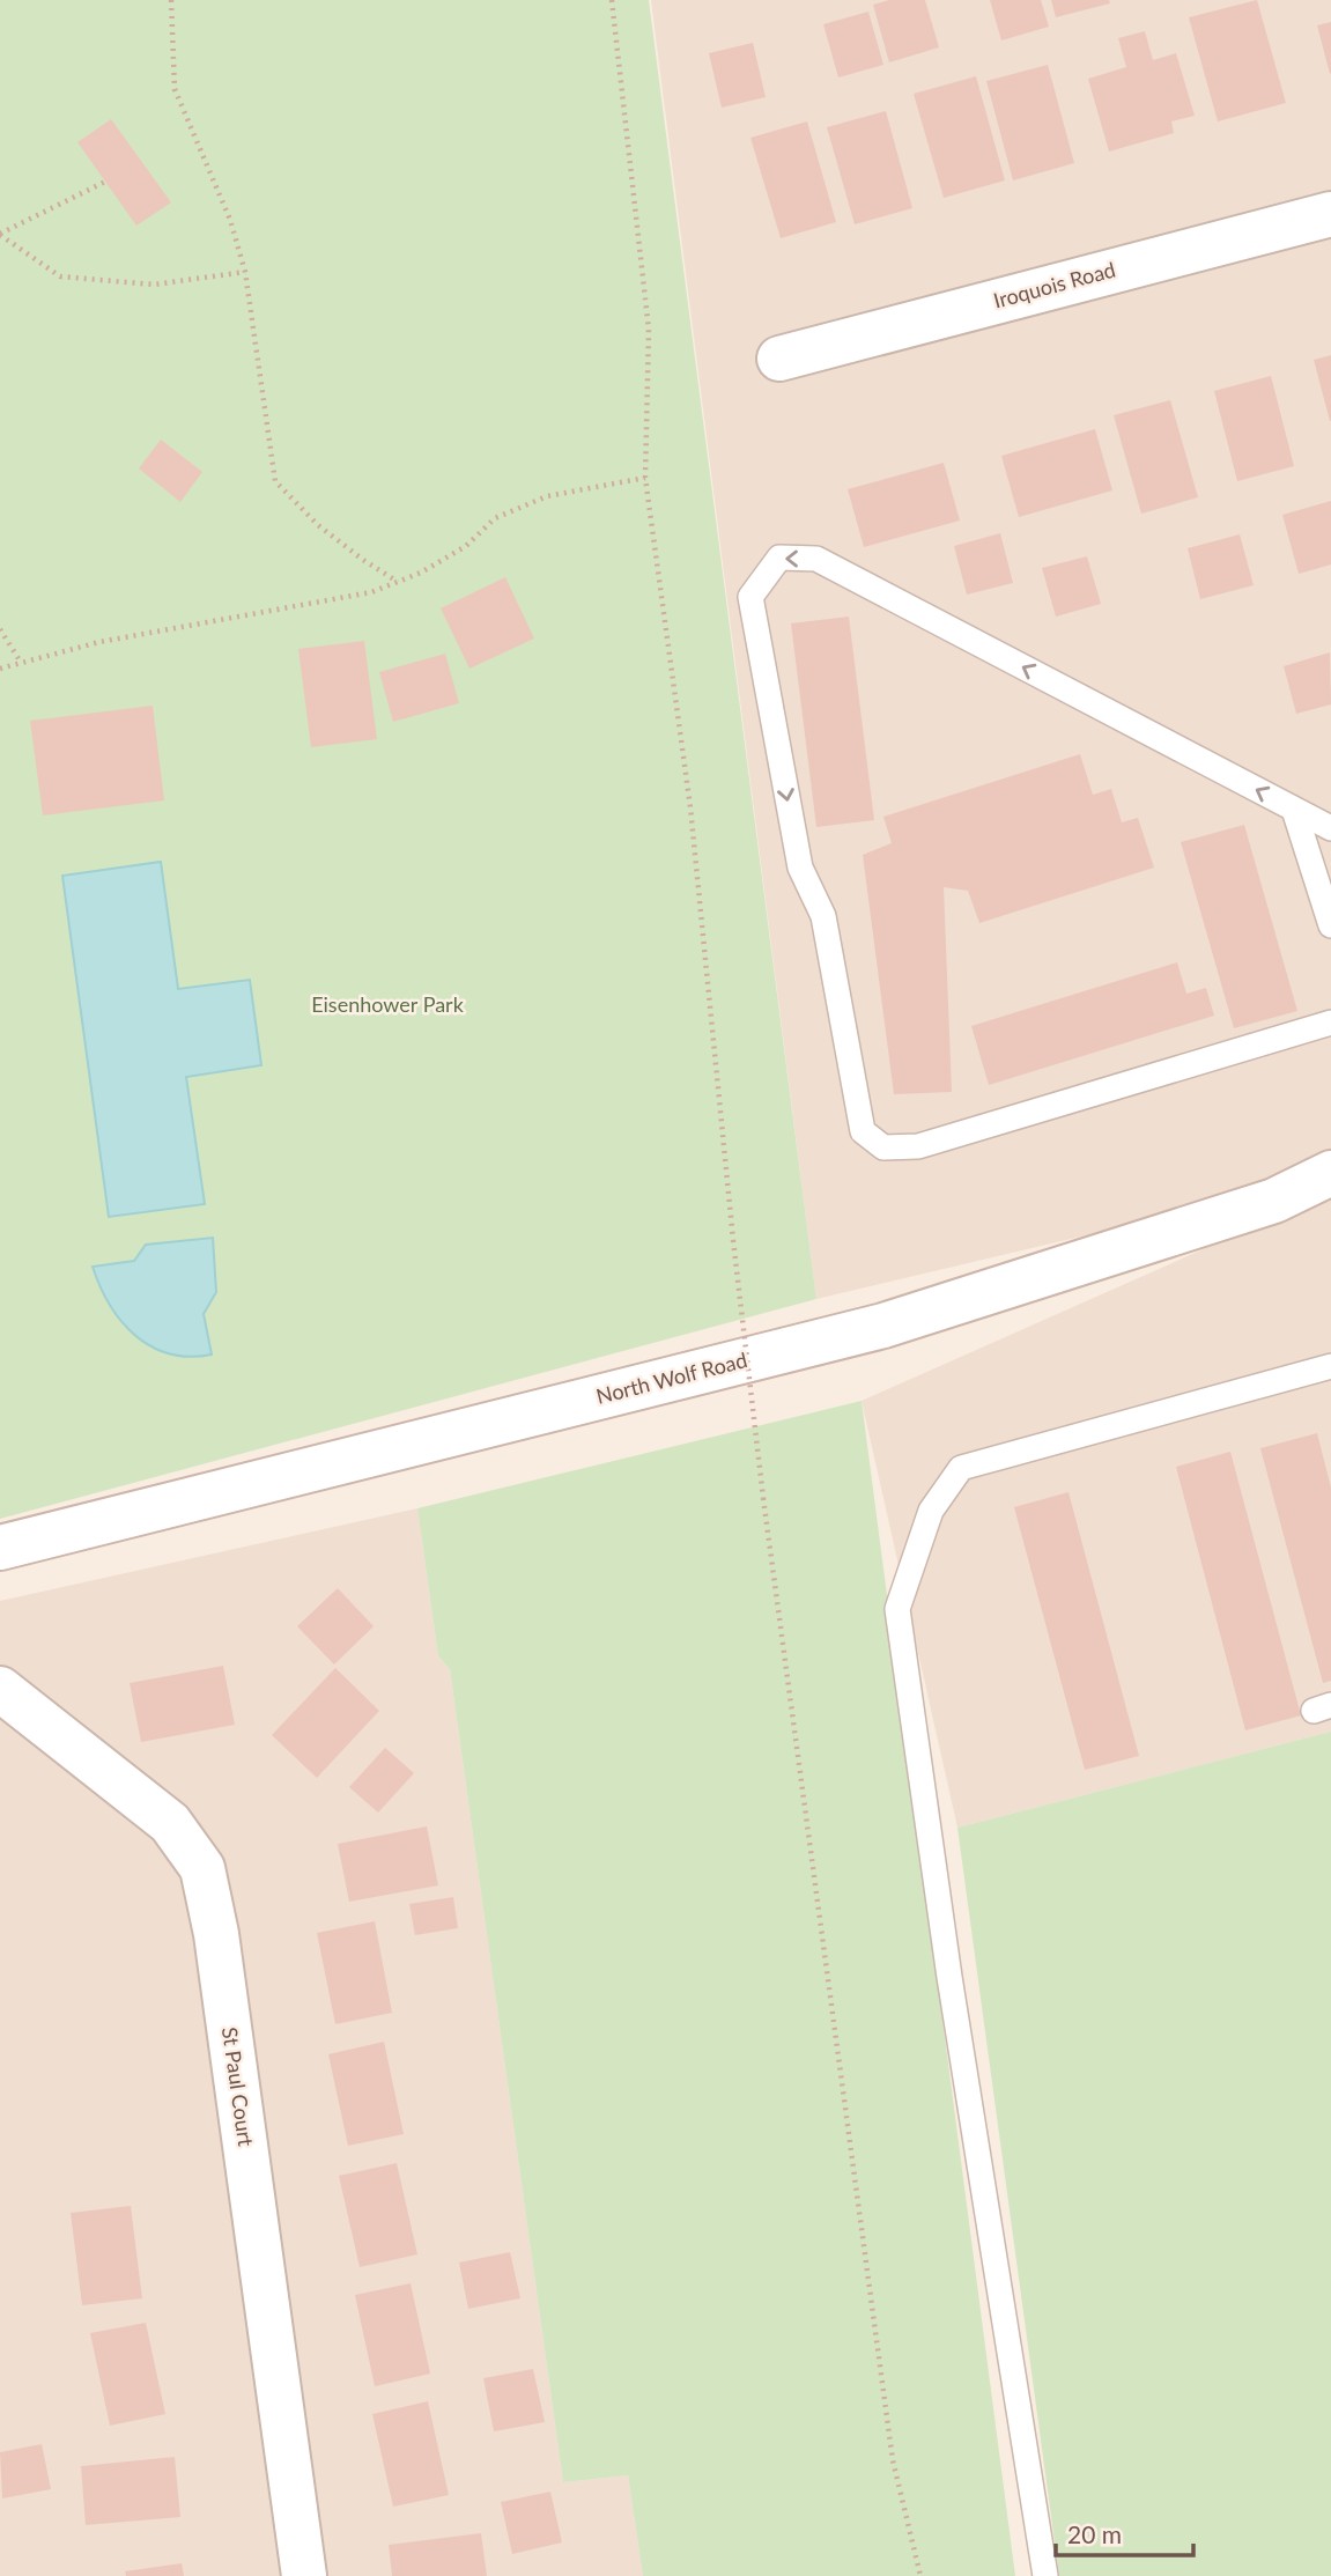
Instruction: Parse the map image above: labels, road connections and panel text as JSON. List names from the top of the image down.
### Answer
{
  "streets": {
    "street": ["Iroquois Road", "North Wolf Road", "St Paul Court"]
  },
  "parks": ["Eisenhower Park"],
  "scale_bar": "20 m"
}
